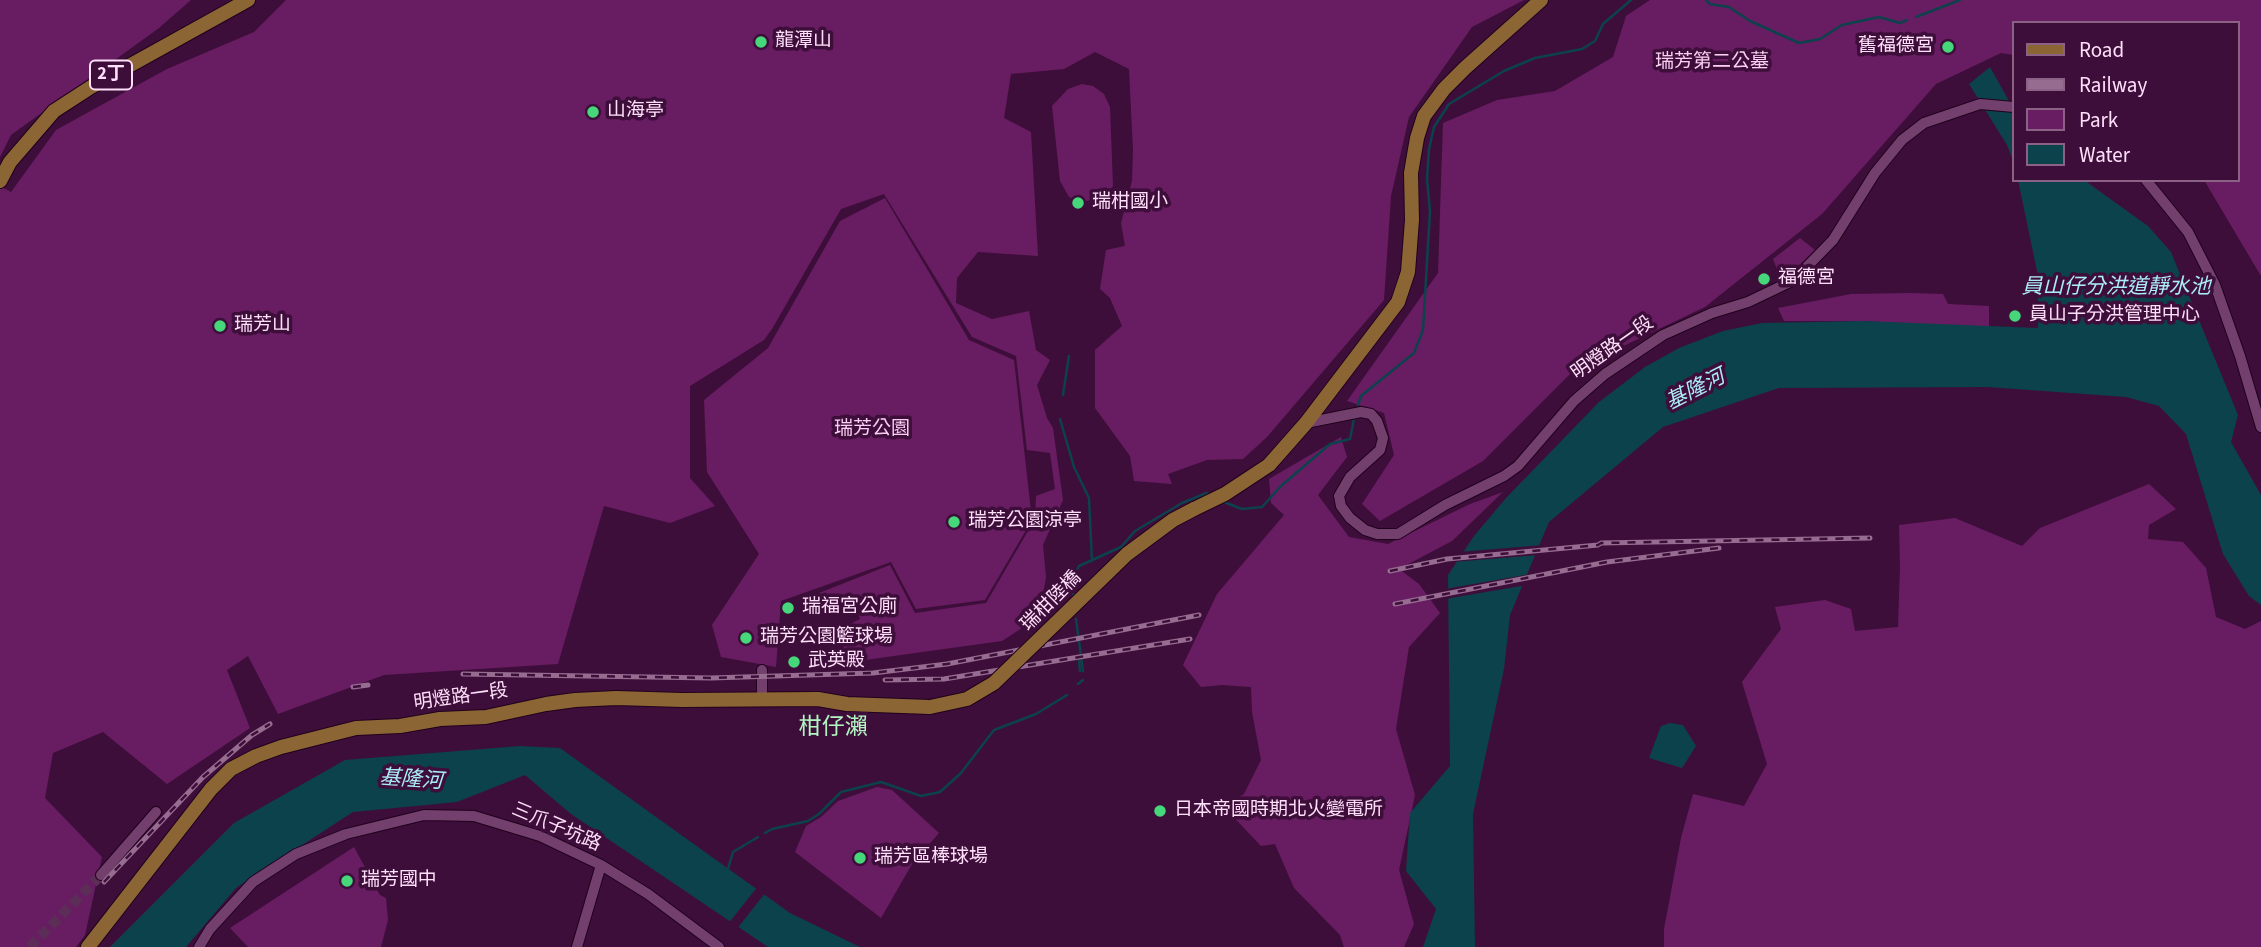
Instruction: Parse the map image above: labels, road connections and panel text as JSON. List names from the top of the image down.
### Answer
{
  "streets": {
    "main road": ["2丁", "明燈路一段", "瑞柑陸橋"],
    "street": ["三爪子坑路"]
  },
  "crossings": [
    ["明燈路一段", "瑞柑陸橋"]
  ],
  "districts": ["柑仔瀨"],
  "water": ["員山仔分洪道靜水池", "基隆河"],
  "parks": ["瑞芳第二公墓", "瑞芳公園"],
  "places": [
    "龍潭山",
    "舊福德宮",
    "山海亭",
    "瑞柑國小",
    "福德宮",
    "員山子分洪管理中心",
    "瑞芳山",
    "瑞芳公園涼亭",
    "瑞福宮公廁",
    "瑞芳公園籃球場",
    "武英殿",
    "日本帝國時期北火變電所",
    "瑞芳區棒球場",
    "瑞芳國中"
  ],
  "legend": [
    "Road",
    "Railway",
    "Park",
    "Water"
  ]
}
